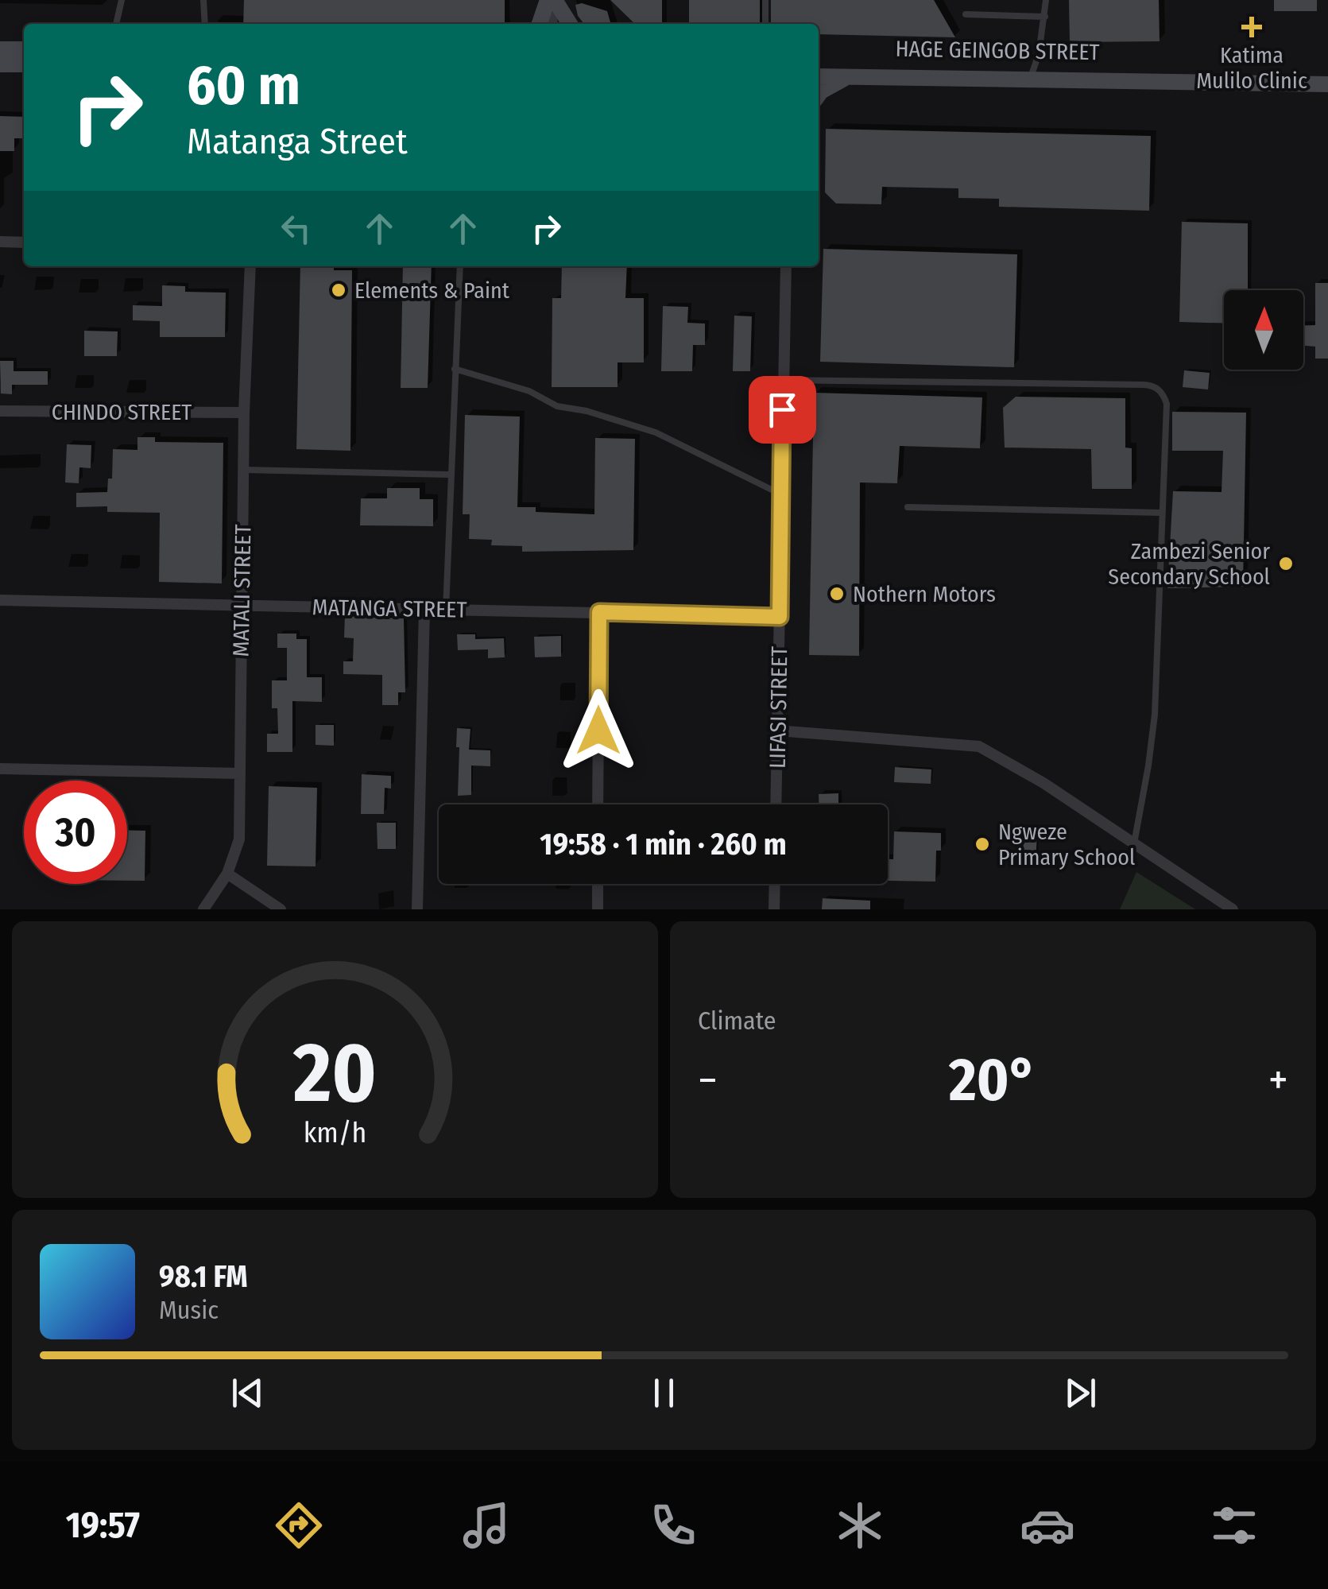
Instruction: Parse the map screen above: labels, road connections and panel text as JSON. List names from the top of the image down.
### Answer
{
  "streets": {
    "street": [
      "HAGE GEINGOB STREET",
      "CHINDO STREET",
      "MATALI STREET",
      "MATANGA STREET",
      "LIFASI STREET"
    ]
  },
  "crossings": [
    ["CHINDO STREET", "MATALI STREET"],
    ["MATALI STREET", "MATANGA STREET"],
    ["MATANGA STREET", "LIFASI STREET"]
  ],
  "places": {
    "health": ["Katima Mulilo Clinic"],
    "other": [
      "Elements & Paint",
      "Zambezi Senior Secondary School",
      "Nothern Motors",
      "Ngweze Primary School"
    ]
  },
  "north": "top",
  "page": {
    "turn": ["60 m", "Matanga Street"],
    "limit": "30",
    "trip": "19:58 · 1 min · 260 m",
    "tile": "Climate",
    "heat": ["−", "20°", "+"],
    "song": ["98.1 FM", "Music"],
    "tabs": "19:57",
    "gauge": ["20", "km/h"]
  }
}
